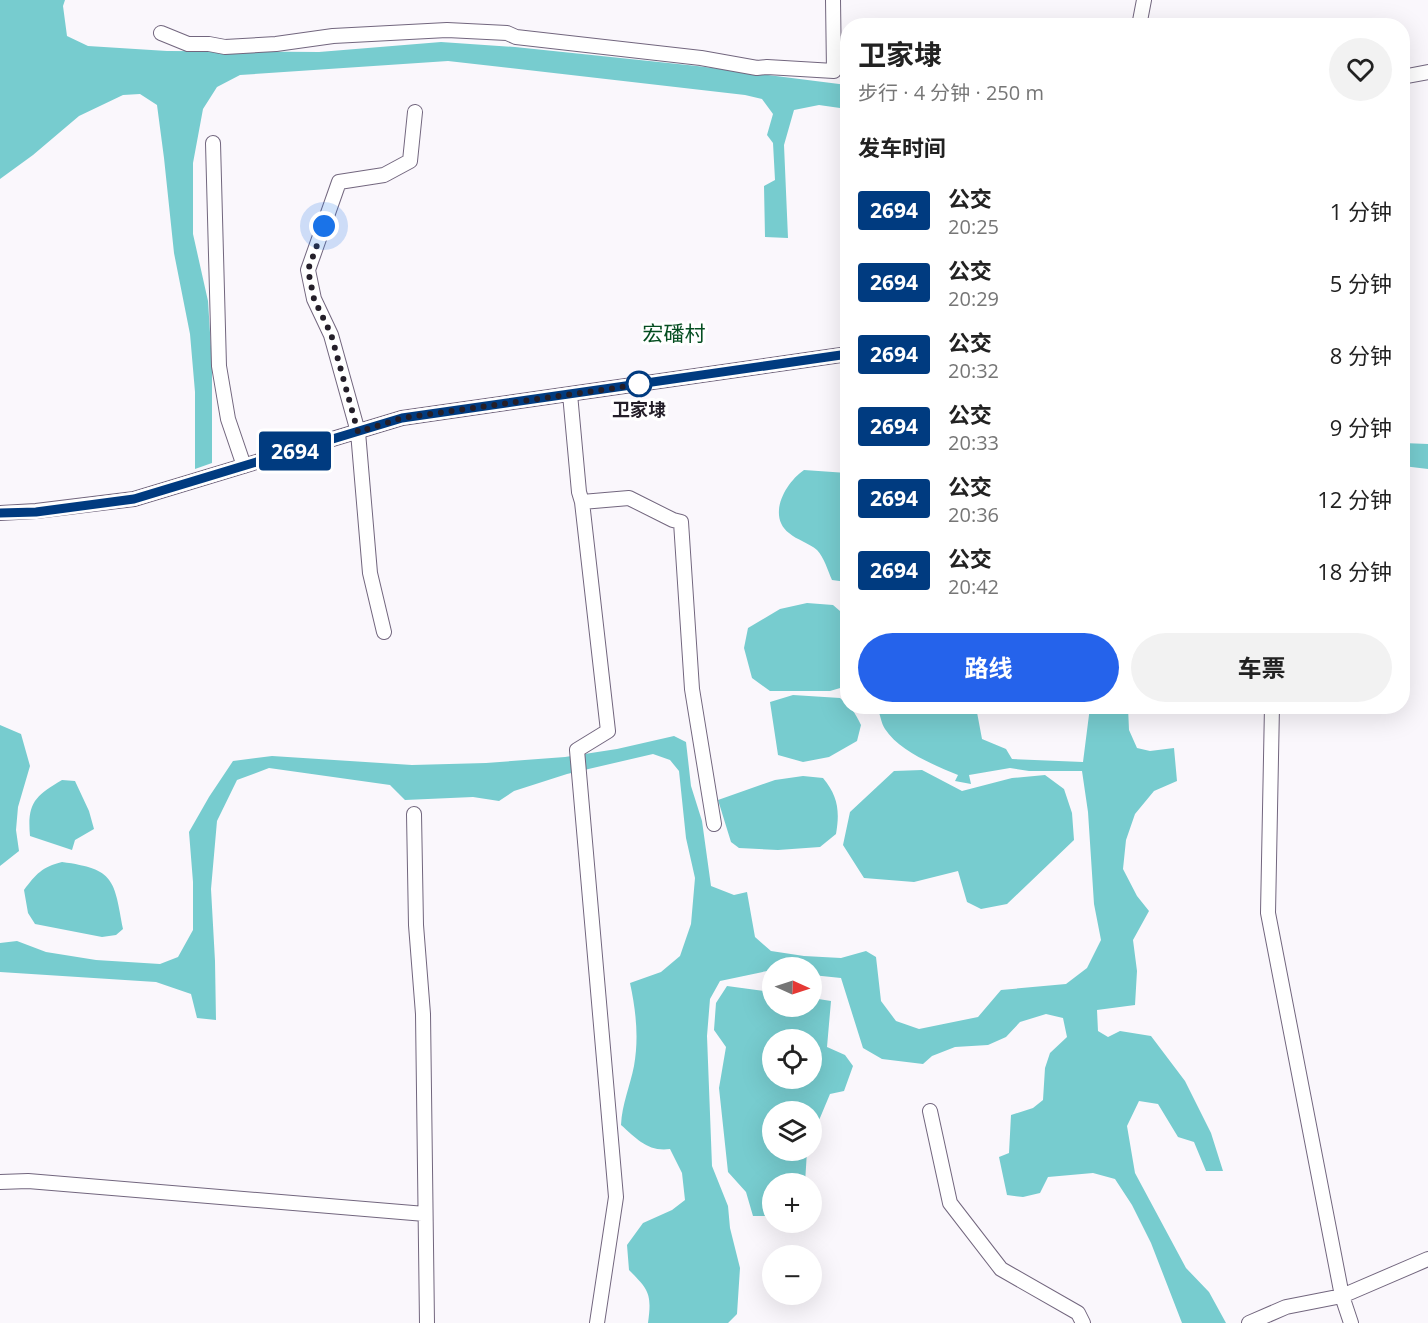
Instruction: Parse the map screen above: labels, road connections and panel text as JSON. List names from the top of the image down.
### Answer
{
  "districts": ["宏磻村"],
  "places": ["卫家埭"],
  "lines": ["bus line 2694"],
  "north": "right",
  "page": {
    "on_map": "2694",
    "heading": [
      ["卫家埭", "步行 · 4 分钟 · 250 m"],
      "发车时间"
    ],
    "list": [
      {
        "mark": "2694",
        "name": "公交",
        "note": "20:25",
        "value": "1 分钟"
      },
      {
        "mark": "2694",
        "name": "公交",
        "note": "20:29",
        "value": "5 分钟"
      },
      {
        "mark": "2694",
        "name": "公交",
        "note": "20:32",
        "value": "8 分钟"
      },
      {
        "mark": "2694",
        "name": "公交",
        "note": "20:33",
        "value": "9 分钟"
      },
      {
        "mark": "2694",
        "name": "公交",
        "note": "20:36",
        "value": "12 分钟"
      },
      {
        "mark": "2694",
        "name": "公交",
        "note": "20:42",
        "value": "18 分钟"
      }
    ],
    "buttons": ["路线", "车票"],
    "map_buttons": ["+", "−"]
  }
}
